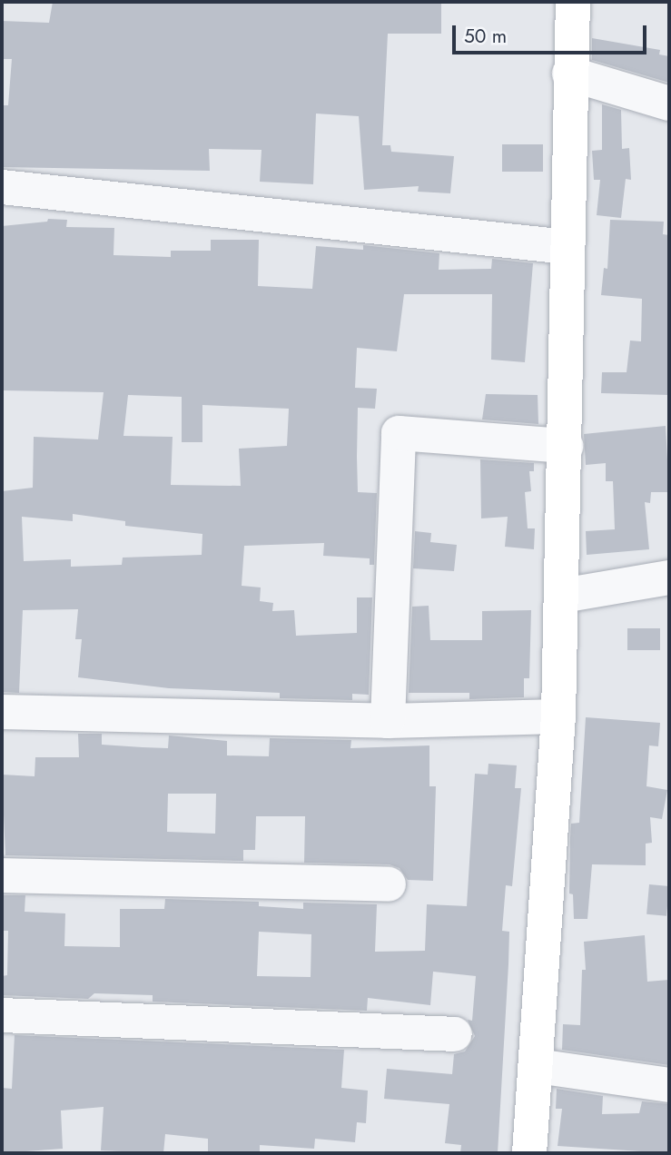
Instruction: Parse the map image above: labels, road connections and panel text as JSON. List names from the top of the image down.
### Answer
{
  "scale_bar": "50 m"
}
